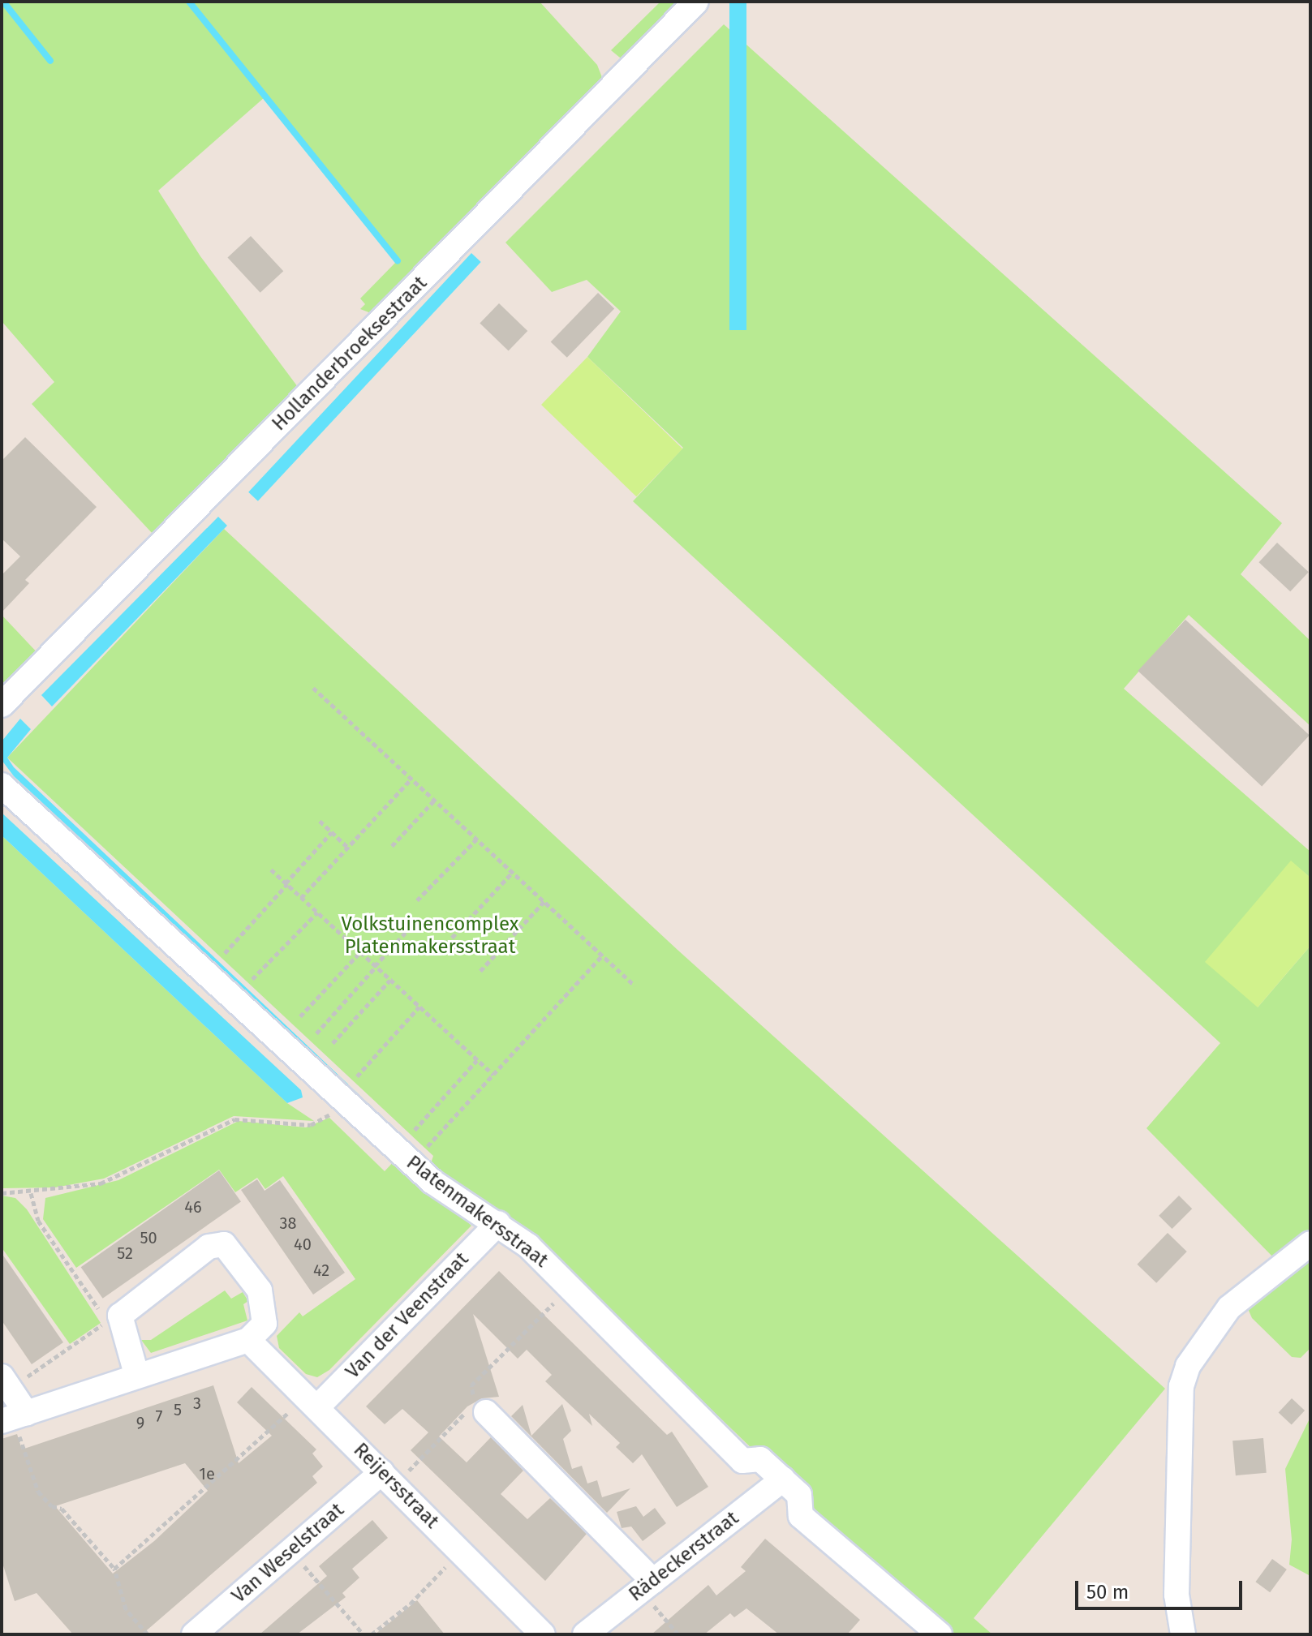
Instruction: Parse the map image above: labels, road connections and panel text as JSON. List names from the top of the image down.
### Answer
{
  "streets": {
    "street": [
      "Hollanderbroeksestraat",
      "Platenmakersstraat",
      "Van der Veenstraat",
      "Reijersstraat",
      "Van Weselstraat",
      "Rädeckerstraat"
    ]
  },
  "crossings": [
    ["Platenmakersstraat", "Van der Veenstraat"],
    ["Platenmakersstraat", "Rädeckerstraat"],
    ["Van der Veenstraat", "Reijersstraat"],
    ["Reijersstraat", "Van Weselstraat"]
  ],
  "parks": ["Volkstuinencomplex Platenmakersstraat"],
  "house_numbers": [
    "46",
    "38",
    "50",
    "40",
    "52",
    "42",
    "3",
    "5",
    "7",
    "9",
    "1e"
  ],
  "scale_bar": "50 m"
}
